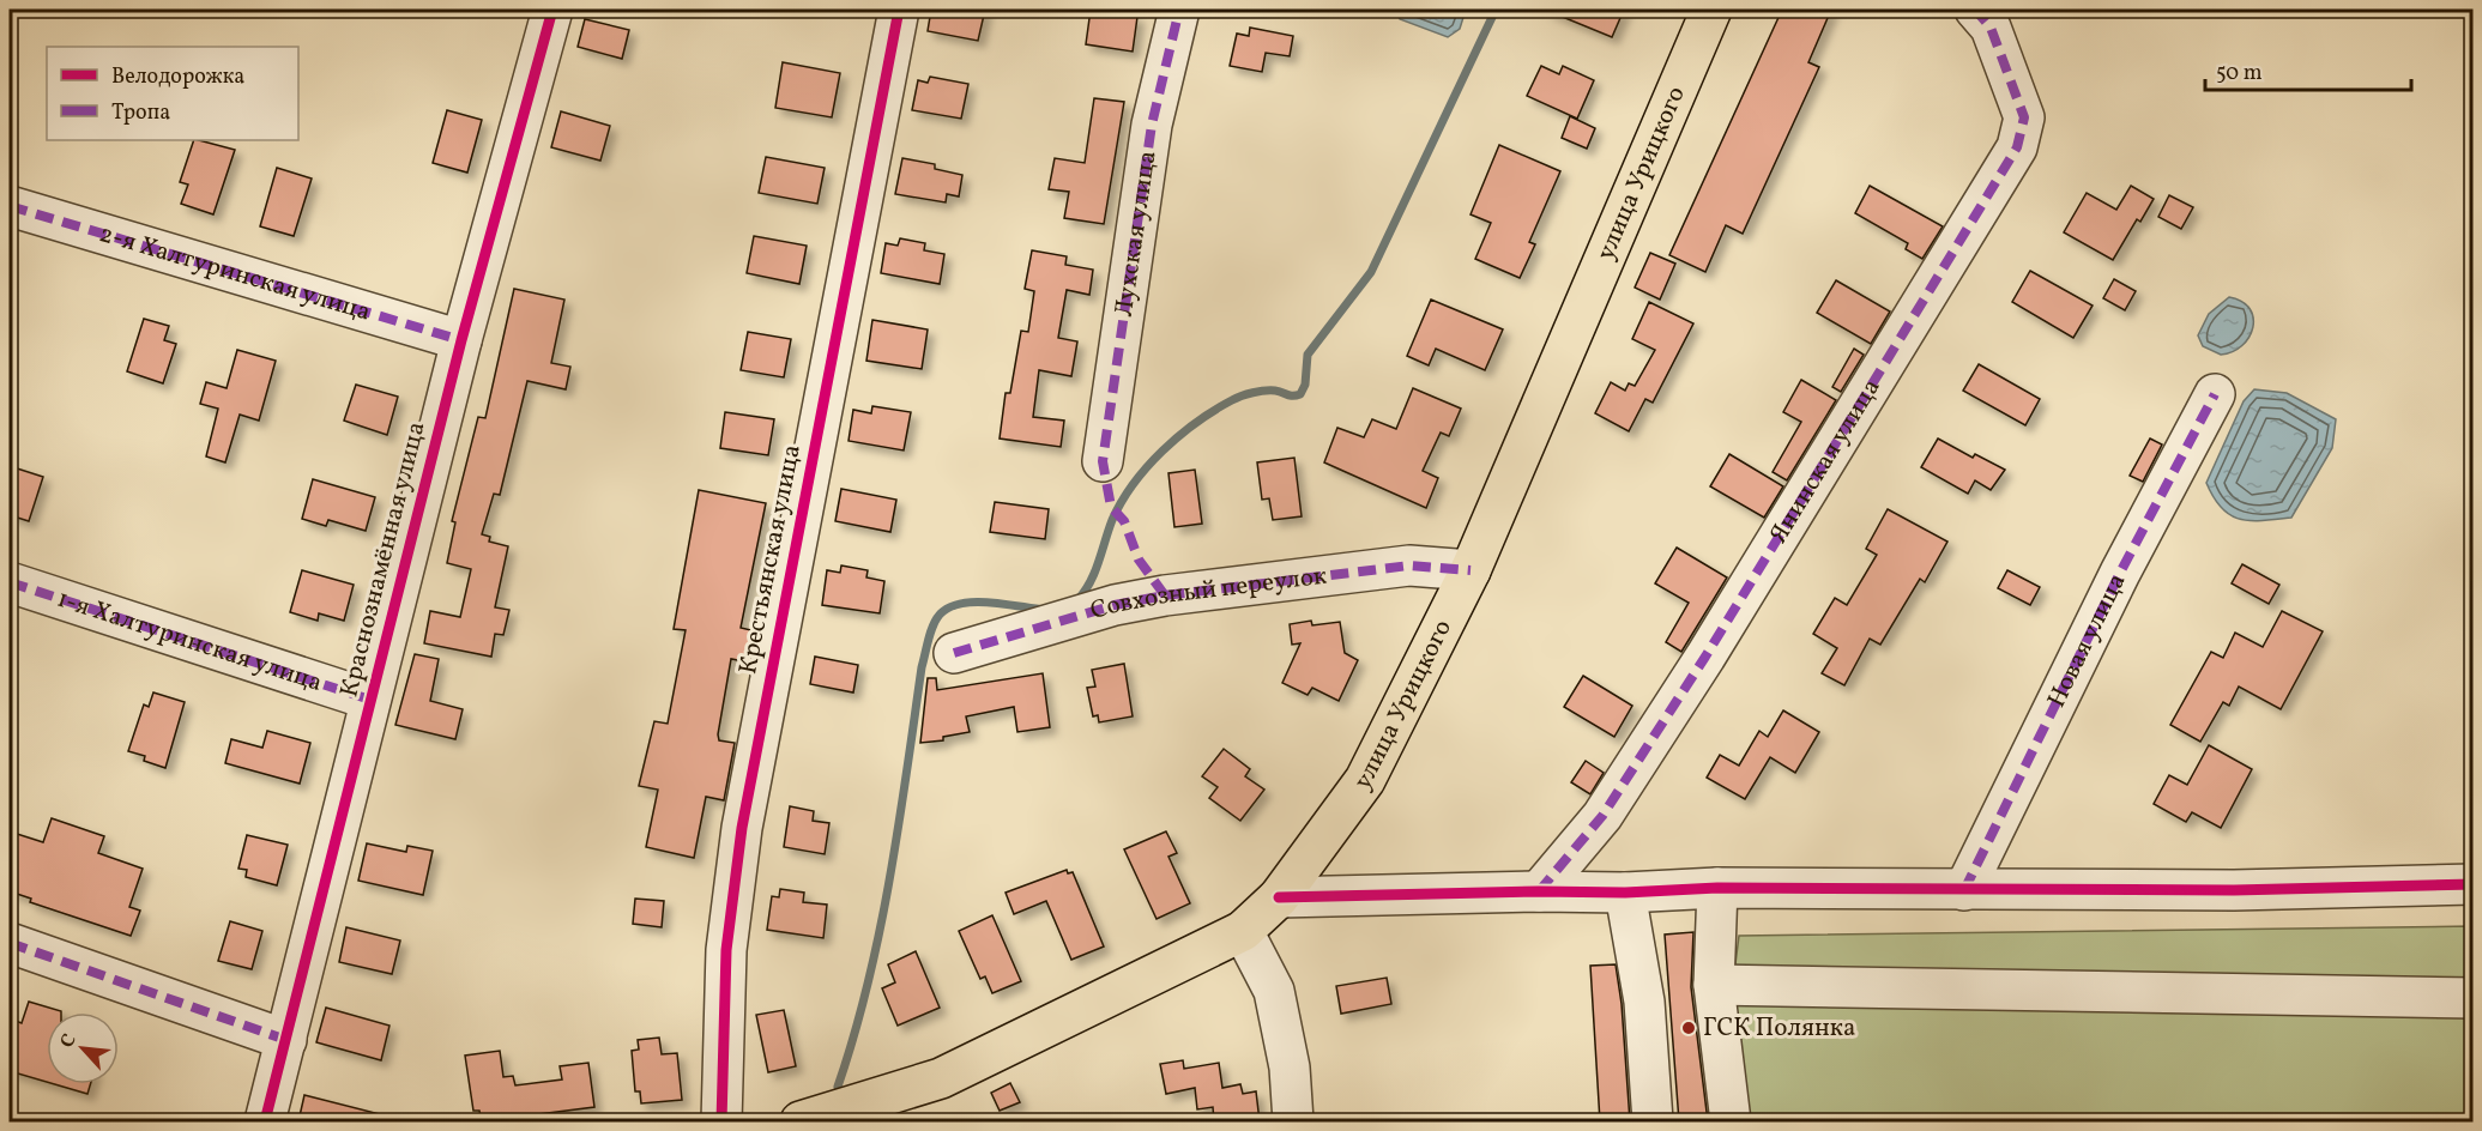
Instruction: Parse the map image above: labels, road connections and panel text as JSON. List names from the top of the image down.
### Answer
{
  "streets": {
    "main road": ["улица Урицкого"],
    "street": [
      "Лухская улица",
      "2-я Халтуринская улица",
      "Янинская улица",
      "Краснознамённая улица",
      "Крестьянская улица",
      "Совхозный переулок",
      "1-я Халтуринская улица",
      "Новая улица"
    ]
  },
  "crossings": [
    ["улица Урицкого", "Совхозный переулок"],
    ["2-я Халтуринская улица", "Краснознамённая улица"],
    ["Краснознамённая улица", "1-я Халтуринская улица"]
  ],
  "places": ["ГСК Полянка"],
  "legend": ["Велодорожка", "Тропа"],
  "scale_bar": "50 m",
  "north": "top left"
}
